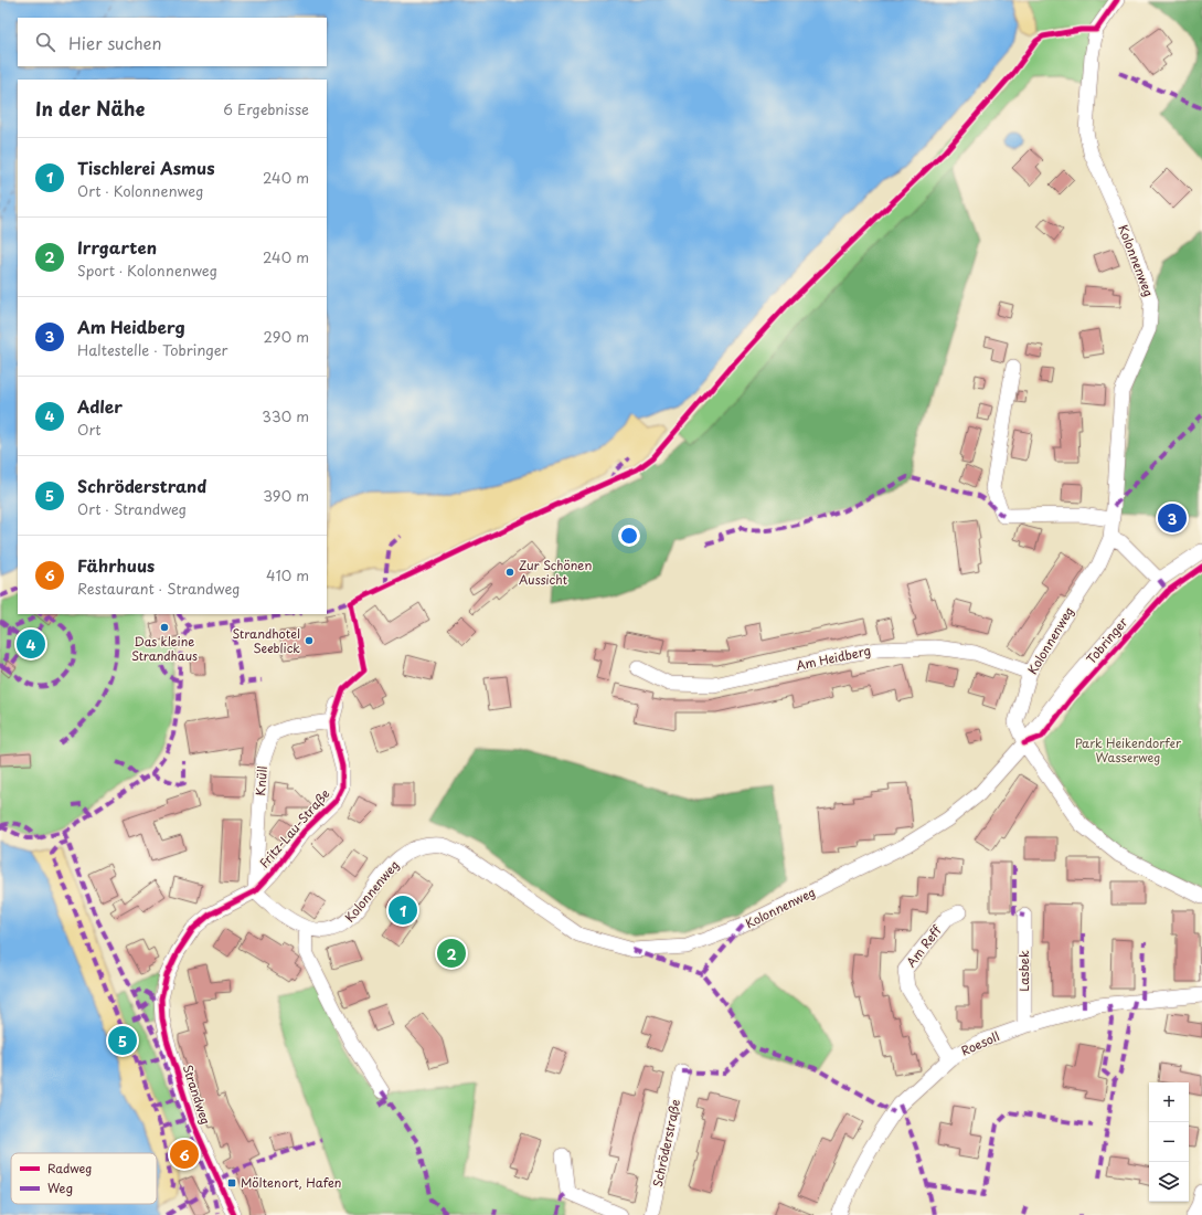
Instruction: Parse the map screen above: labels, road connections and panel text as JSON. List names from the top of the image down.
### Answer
{
  "streets": {
    "street": [
      "Kolonnenweg",
      "Tobringer",
      "Am Heidberg",
      "Knüll",
      "Fritz-Lau-Straße",
      "Am Reff",
      "Lasbek",
      "Roesoll",
      "Strandweg",
      "Schröderstraße"
    ]
  },
  "crossings": [
    ["Kolonnenweg", "Tobringer"],
    ["Kolonnenweg", "Am Heidberg"],
    ["Kolonnenweg", "Knüll"],
    ["Kolonnenweg", "Fritz-Lau-Straße"],
    ["Knüll", "Fritz-Lau-Straße"],
    ["Fritz-Lau-Straße", "Strandweg"],
    ["Am Reff", "Roesoll"],
    ["Lasbek", "Roesoll"]
  ],
  "parks": ["Park Heikendorfer Wasserweg"],
  "places": {
    "other": ["Zur Schönen Aussicht", "Das kleine Strandhaus", "Strandhotel Seeblick"],
    "transit": ["Möltenort, Hafen"]
  },
  "legend": ["Radweg", "Weg"],
  "page": {
    "search": "Hier suchen",
    "heading": ["In der Nähe", "6 Ergebnisse"],
    "list": [
      {
        "mark": "1",
        "name": "Tischlerei Asmus",
        "note": "Ort · Kolonnenweg",
        "value": "240 m"
      },
      {
        "mark": "2",
        "name": "Irrgarten",
        "note": "Sport · Kolonnenweg",
        "value": "240 m"
      },
      {
        "mark": "3",
        "name": "Am Heidberg",
        "note": "Haltestelle · Tobringer",
        "value": "290 m"
      },
      {
        "mark": "4",
        "name": "Adler",
        "note": "Ort",
        "value": "330 m"
      },
      {
        "mark": "5",
        "name": "Schröderstrand",
        "note": "Ort · Strandweg",
        "value": "390 m"
      },
      {
        "mark": "6",
        "name": "Fährhuus",
        "note": "Restaurant · Strandweg",
        "value": "410 m"
      }
    ],
    "pins": [
      "3",
      "4",
      "1",
      "2",
      "5",
      "6"
    ],
    "map_buttons": ["+", "−"]
  }
}
